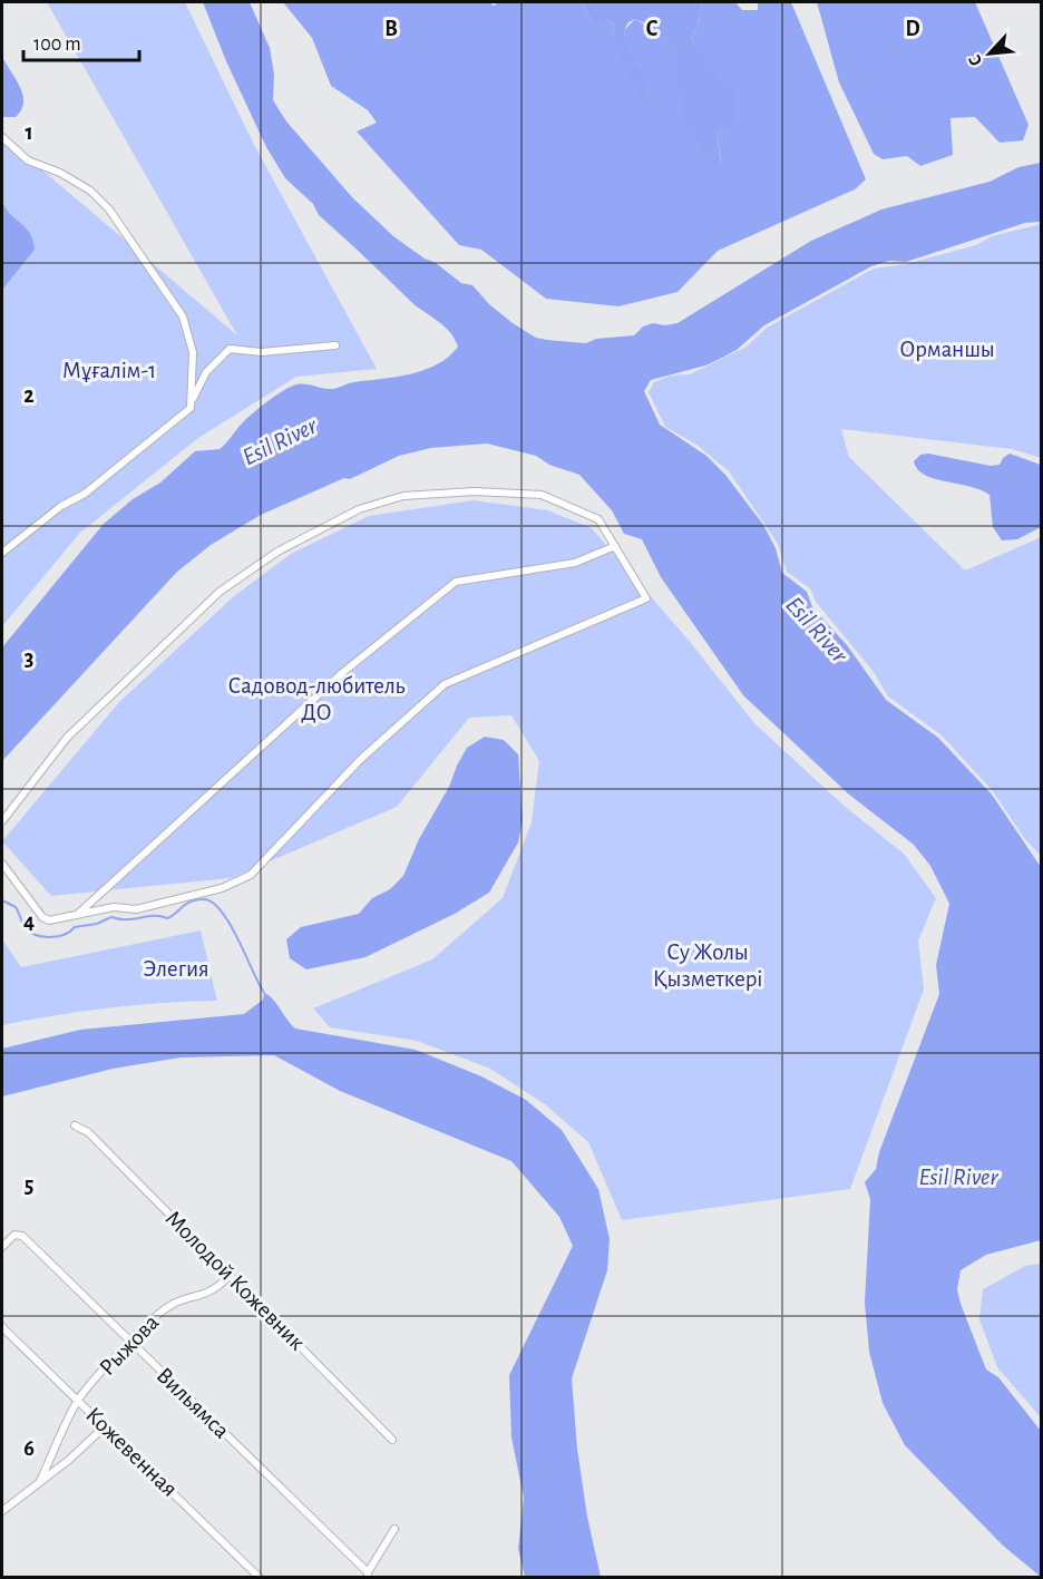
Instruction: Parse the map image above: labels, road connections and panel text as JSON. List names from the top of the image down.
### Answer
{
  "streets": {
    "street": [
      "Молодой Кожевник",
      "Рыжова",
      "Вильямса",
      "Кожевенная"
    ]
  },
  "crossings": [
    ["Молодой Кожевник", "Рыжова"],
    ["Рыжова", "Вильямса"],
    ["Рыжова", "Кожевенная"]
  ],
  "water": ["Esil River"],
  "parks": [
    "Орманшы",
    "Мұғалім-1",
    "Садовод-любитель ДО",
    "Су Жолы Қызметкері",
    "Элегия"
  ],
  "scale_bar": "100 m",
  "north": "bottom left",
  "grid": {
    "columns": ["B", "C", "D"],
    "rows": [
      "1",
      "2",
      "3",
      "4",
      "5",
      "6"
    ]
  }
}
